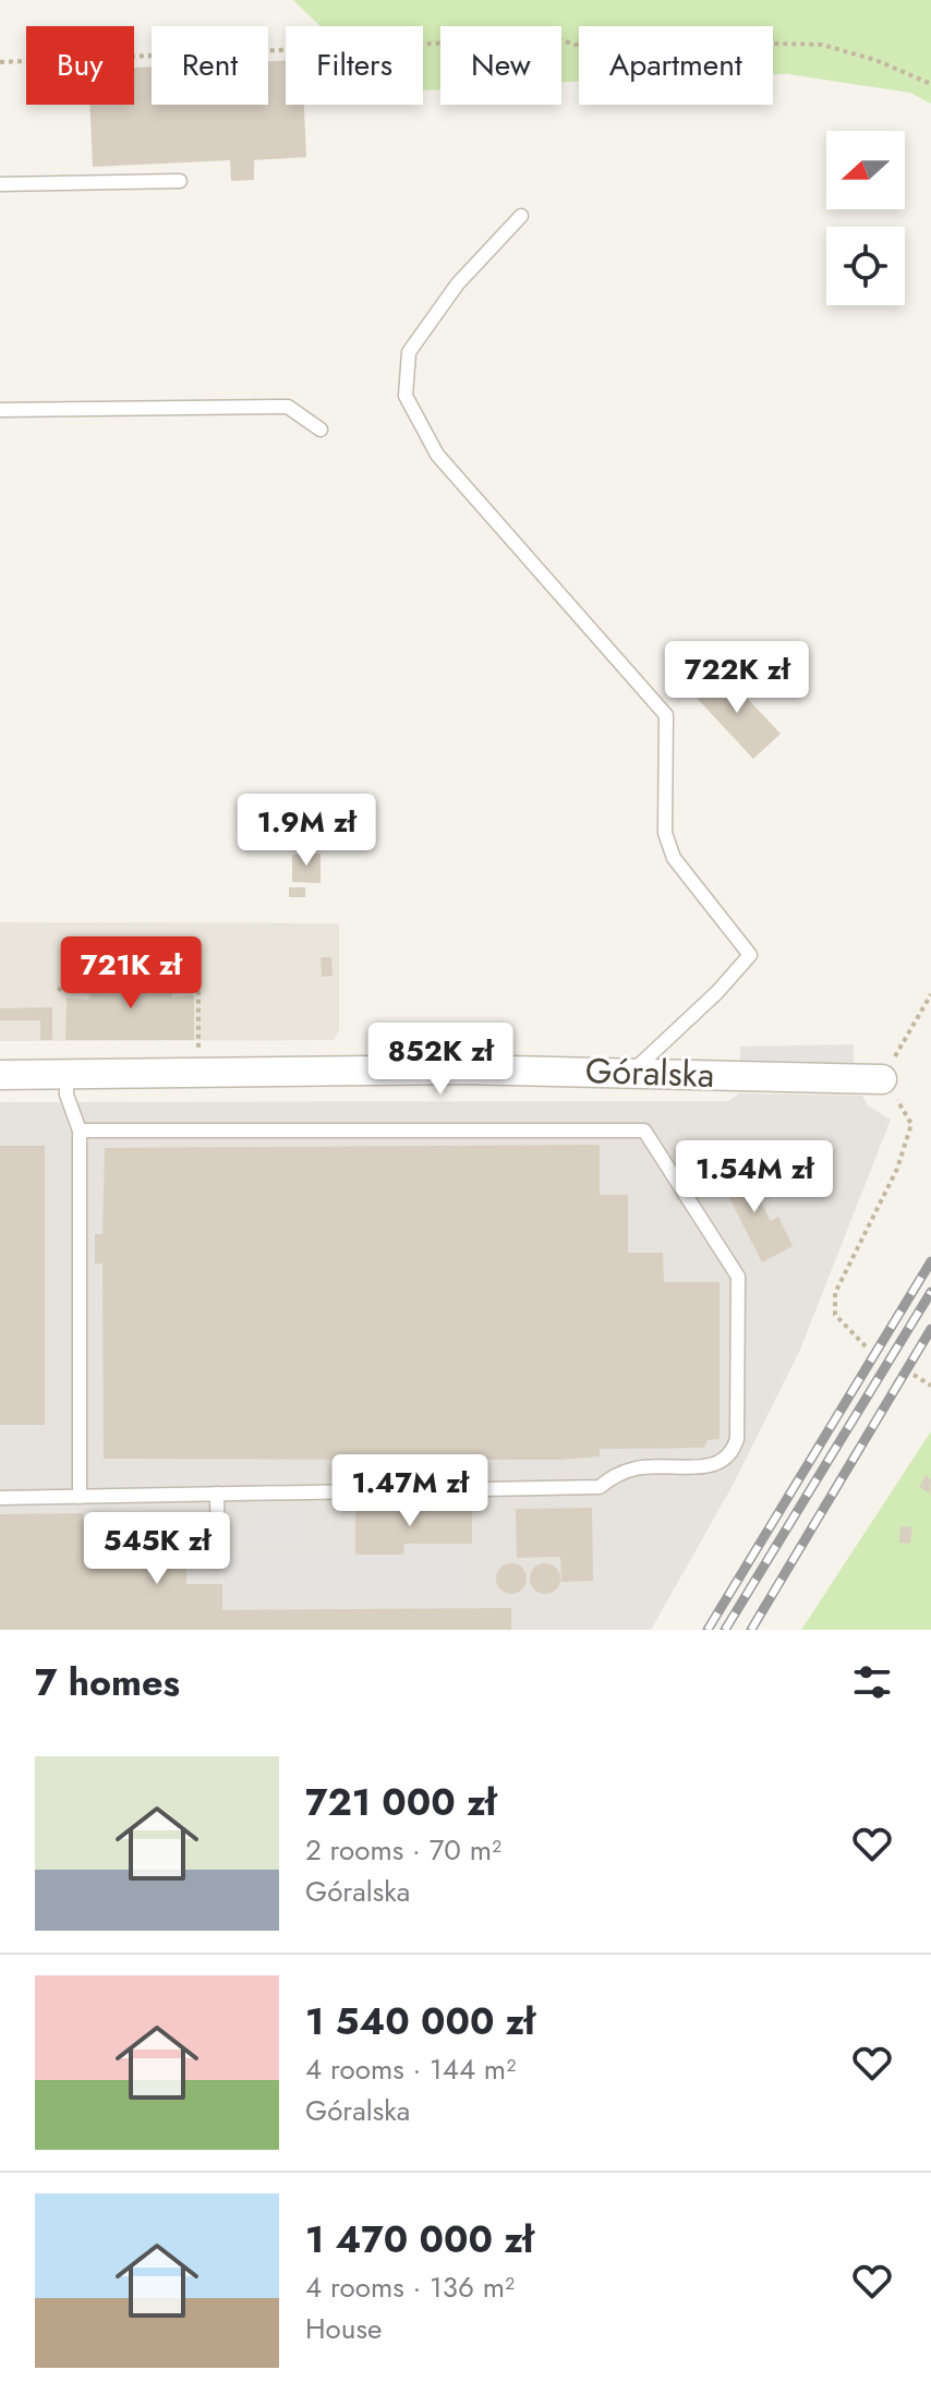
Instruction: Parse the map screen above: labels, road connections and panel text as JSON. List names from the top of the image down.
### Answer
{
  "streets": {
    "street": ["Góralska"]
  },
  "north": "left",
  "page": {
    "chip": [
      "Buy",
      "Rent",
      "Filters",
      "New",
      "Apartment"
    ],
    "price": [
      "722K zł",
      "1.9M zł",
      "721K zł",
      "852K zł",
      "1.54M zł",
      "1.47M zł",
      "545K zł"
    ],
    "heading": "7 homes",
    "list": [
      {
        "name": "721 000 zł",
        "note": "2 rooms · 70 m² · Góralska"
      },
      {
        "name": "1 540 000 zł",
        "note": "4 rooms · 144 m² · Góralska"
      },
      {
        "name": "1 470 000 zł",
        "note": "4 rooms · 136 m² · House"
      }
    ]
  }
}
